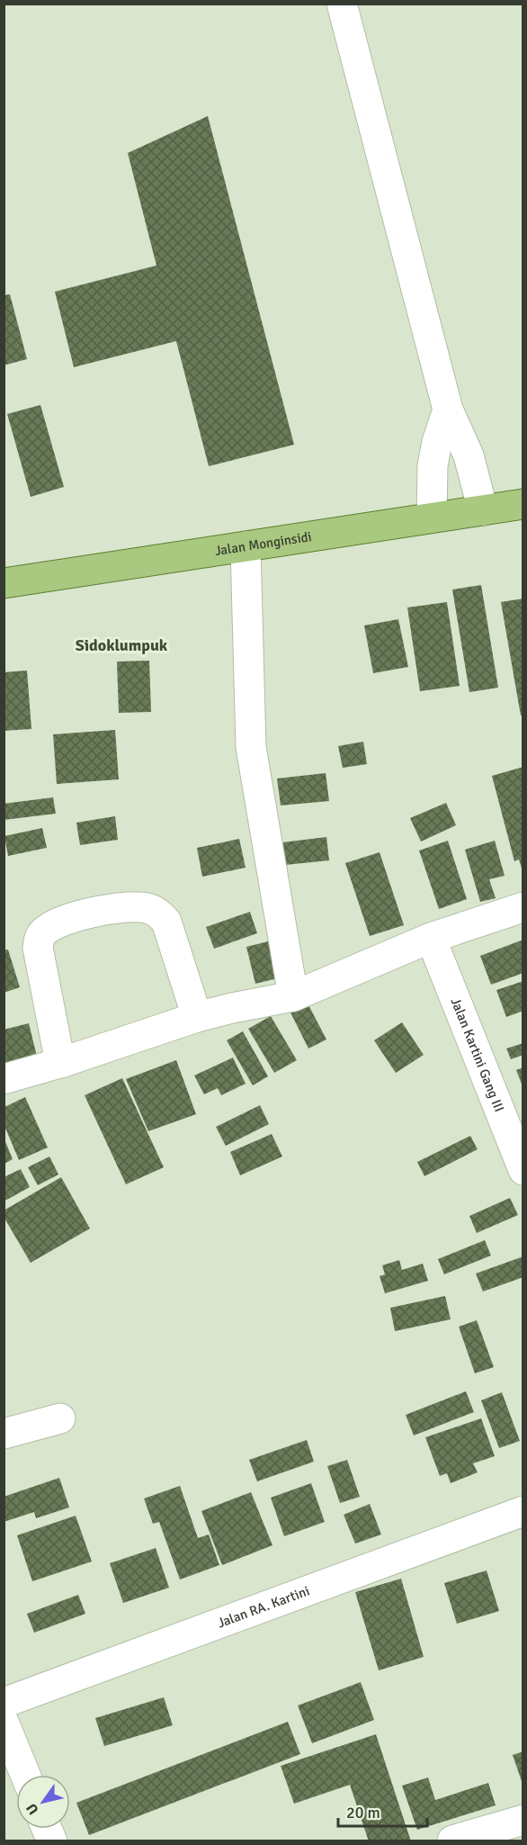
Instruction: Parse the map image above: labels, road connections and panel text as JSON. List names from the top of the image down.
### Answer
{
  "streets": {
    "main road": ["Jalan Monginsidi"],
    "street": ["Jalan Kartini Gang III", "Jalan RA. Kartini"]
  },
  "districts": ["Sidoklumpuk"],
  "scale_bar": "20 m",
  "north": "bottom left"
}
